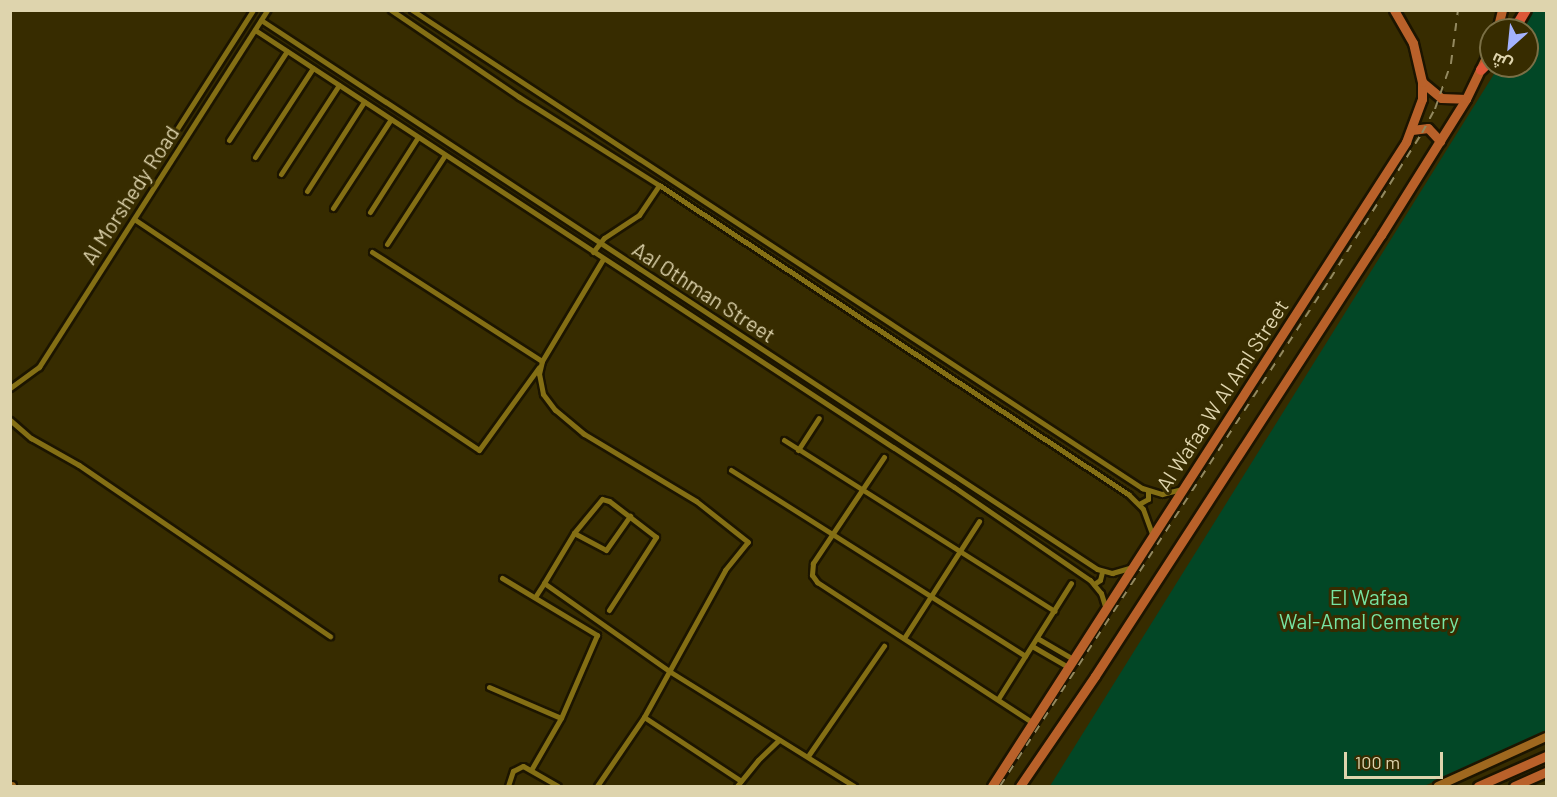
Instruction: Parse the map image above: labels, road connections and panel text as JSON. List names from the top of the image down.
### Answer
{
  "streets": {
    "main road": ["Al Wafaa W Al Aml Street"],
    "street": ["Al Morshedy Road", "Aal Othman Street"]
  },
  "crossings": [
    ["Al Morshedy Road", "Aal Othman Street"]
  ],
  "parks": ["El Wafaa Wal-Amal Cemetery"],
  "scale_bar": "100 m",
  "north": "bottom left"
}
